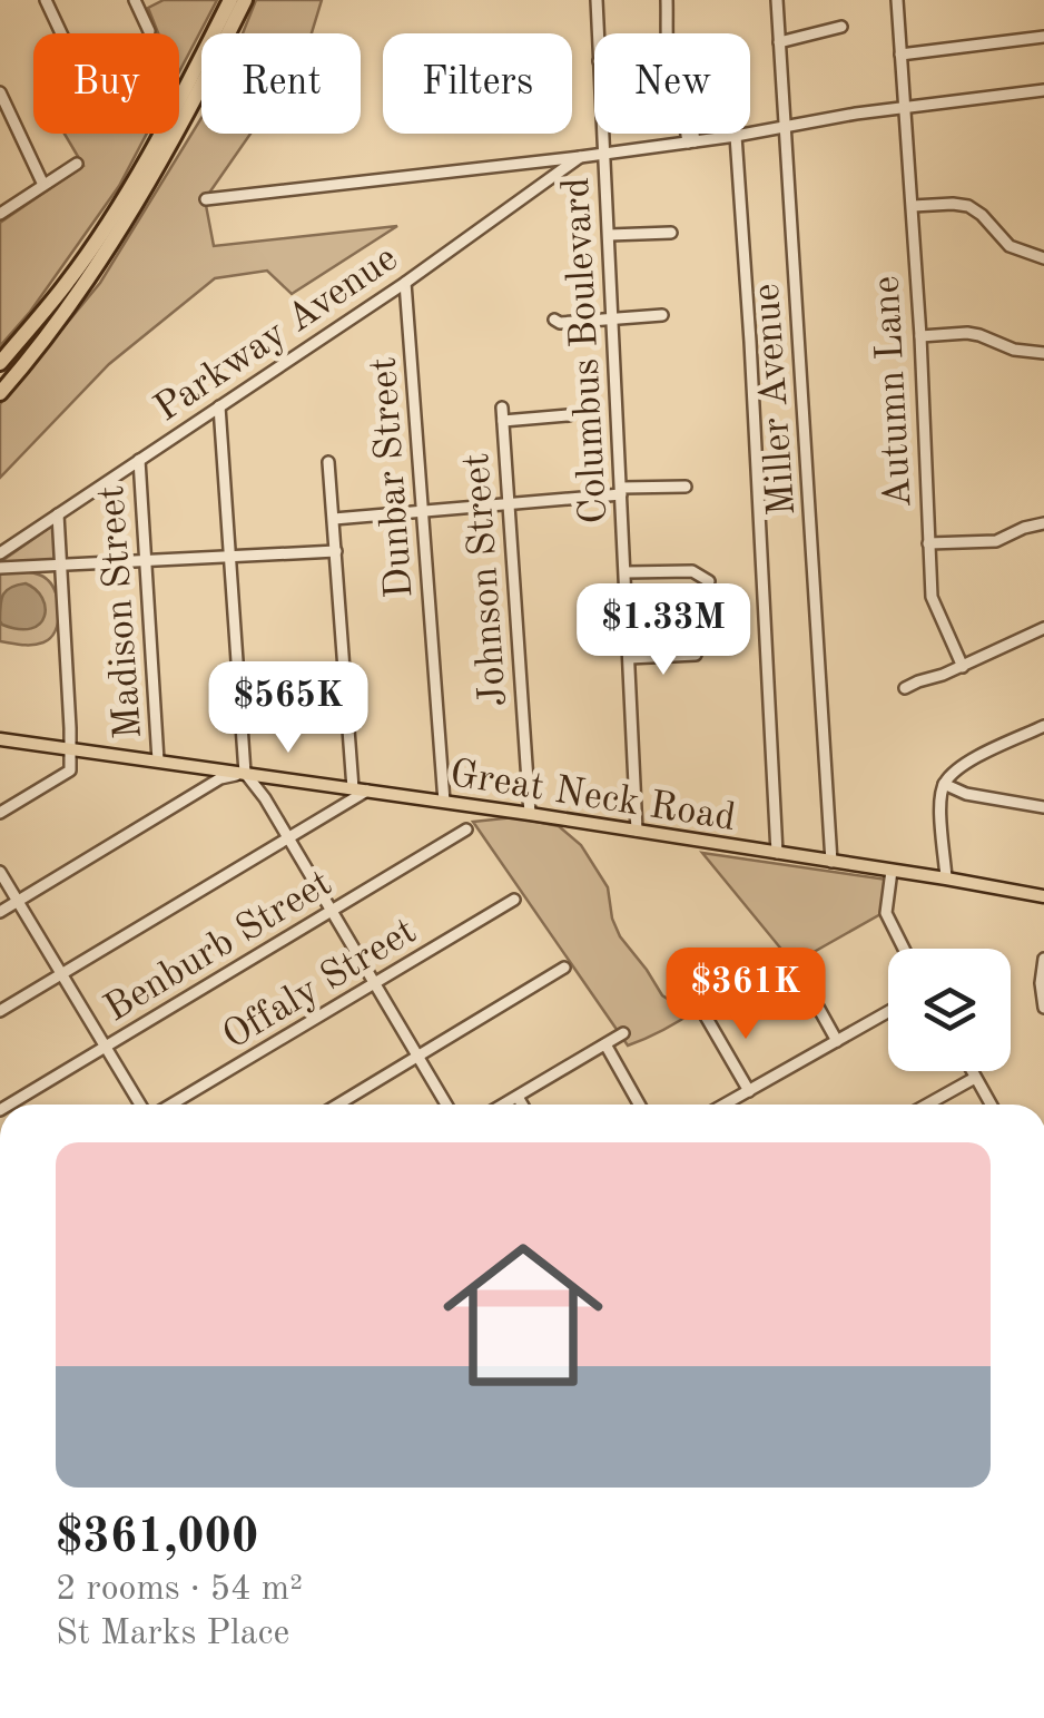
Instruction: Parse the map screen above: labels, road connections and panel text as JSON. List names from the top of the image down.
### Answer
{
  "streets": {
    "main road": ["Great Neck Road"],
    "street": [
      "Parkway Avenue",
      "Columbus Boulevard",
      "Autumn Lane",
      "Miller Avenue",
      "Dunbar Street",
      "Johnson Street",
      "Madison Street",
      "Benburb Street",
      "Offaly Street"
    ]
  },
  "crossings": [
    ["Parkway Avenue", "Dunbar Street"],
    ["Parkway Avenue", "Madison Street"],
    ["Columbus Boulevard", "Great Neck Road"],
    ["Miller Avenue", "Great Neck Road"],
    ["Dunbar Street", "Great Neck Road"],
    ["Johnson Street", "Great Neck Road"],
    ["Madison Street", "Great Neck Road"]
  ],
  "page": {
    "chip": [
      "Buy",
      "Rent",
      "Filters",
      "New"
    ],
    "price": ["$1.33M", "$565K", "$361K"],
    "list": [
      {
        "name": "$361,000",
        "note": "2 rooms · 54 m² · St Marks Place"
      }
    ]
  }
}
